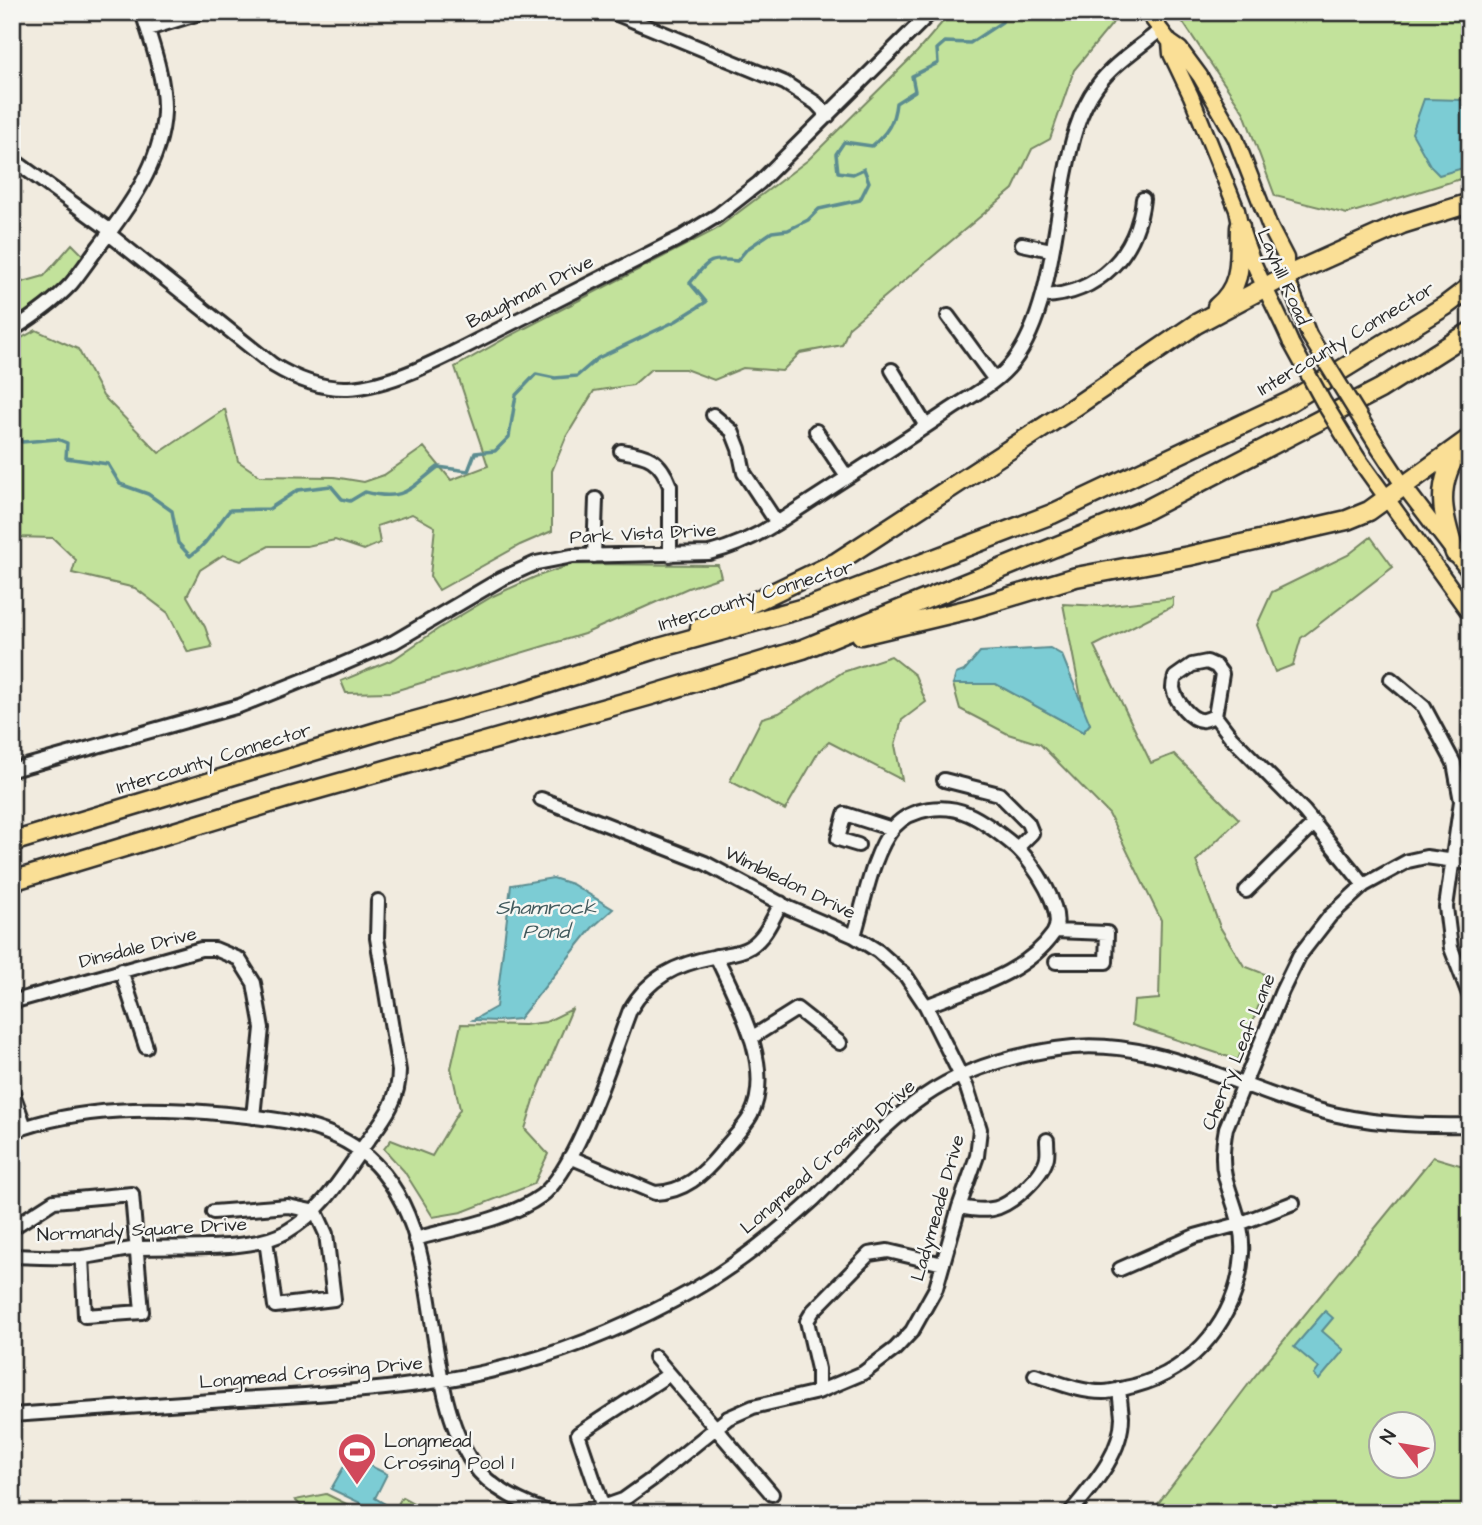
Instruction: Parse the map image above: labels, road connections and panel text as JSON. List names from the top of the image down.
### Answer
{
  "streets": {
    "highway": ["Intercounty Connector"],
    "main road": ["Layhill Road"],
    "street": [
      "Baughman Drive",
      "Park Vista Drive",
      "Wimbledon Drive",
      "Dinsdale Drive",
      "Cherry Leaf Lane",
      "Longmead Crossing Drive",
      "Ladymeade Drive",
      "Normandy Square Drive"
    ]
  },
  "crossings": [
    ["Layhill Road", "Park Vista Drive"],
    ["Wimbledon Drive", "Longmead Crossing Drive"],
    ["Wimbledon Drive", "Ladymeade Drive"],
    ["Cherry Leaf Lane", "Longmead Crossing Drive"],
    ["Longmead Crossing Drive", "Ladymeade Drive"]
  ],
  "water": ["Shamrock Pond"],
  "places": {
    "sports": ["Longmead Crossing Pool 1"]
  },
  "north": "top left"
}
